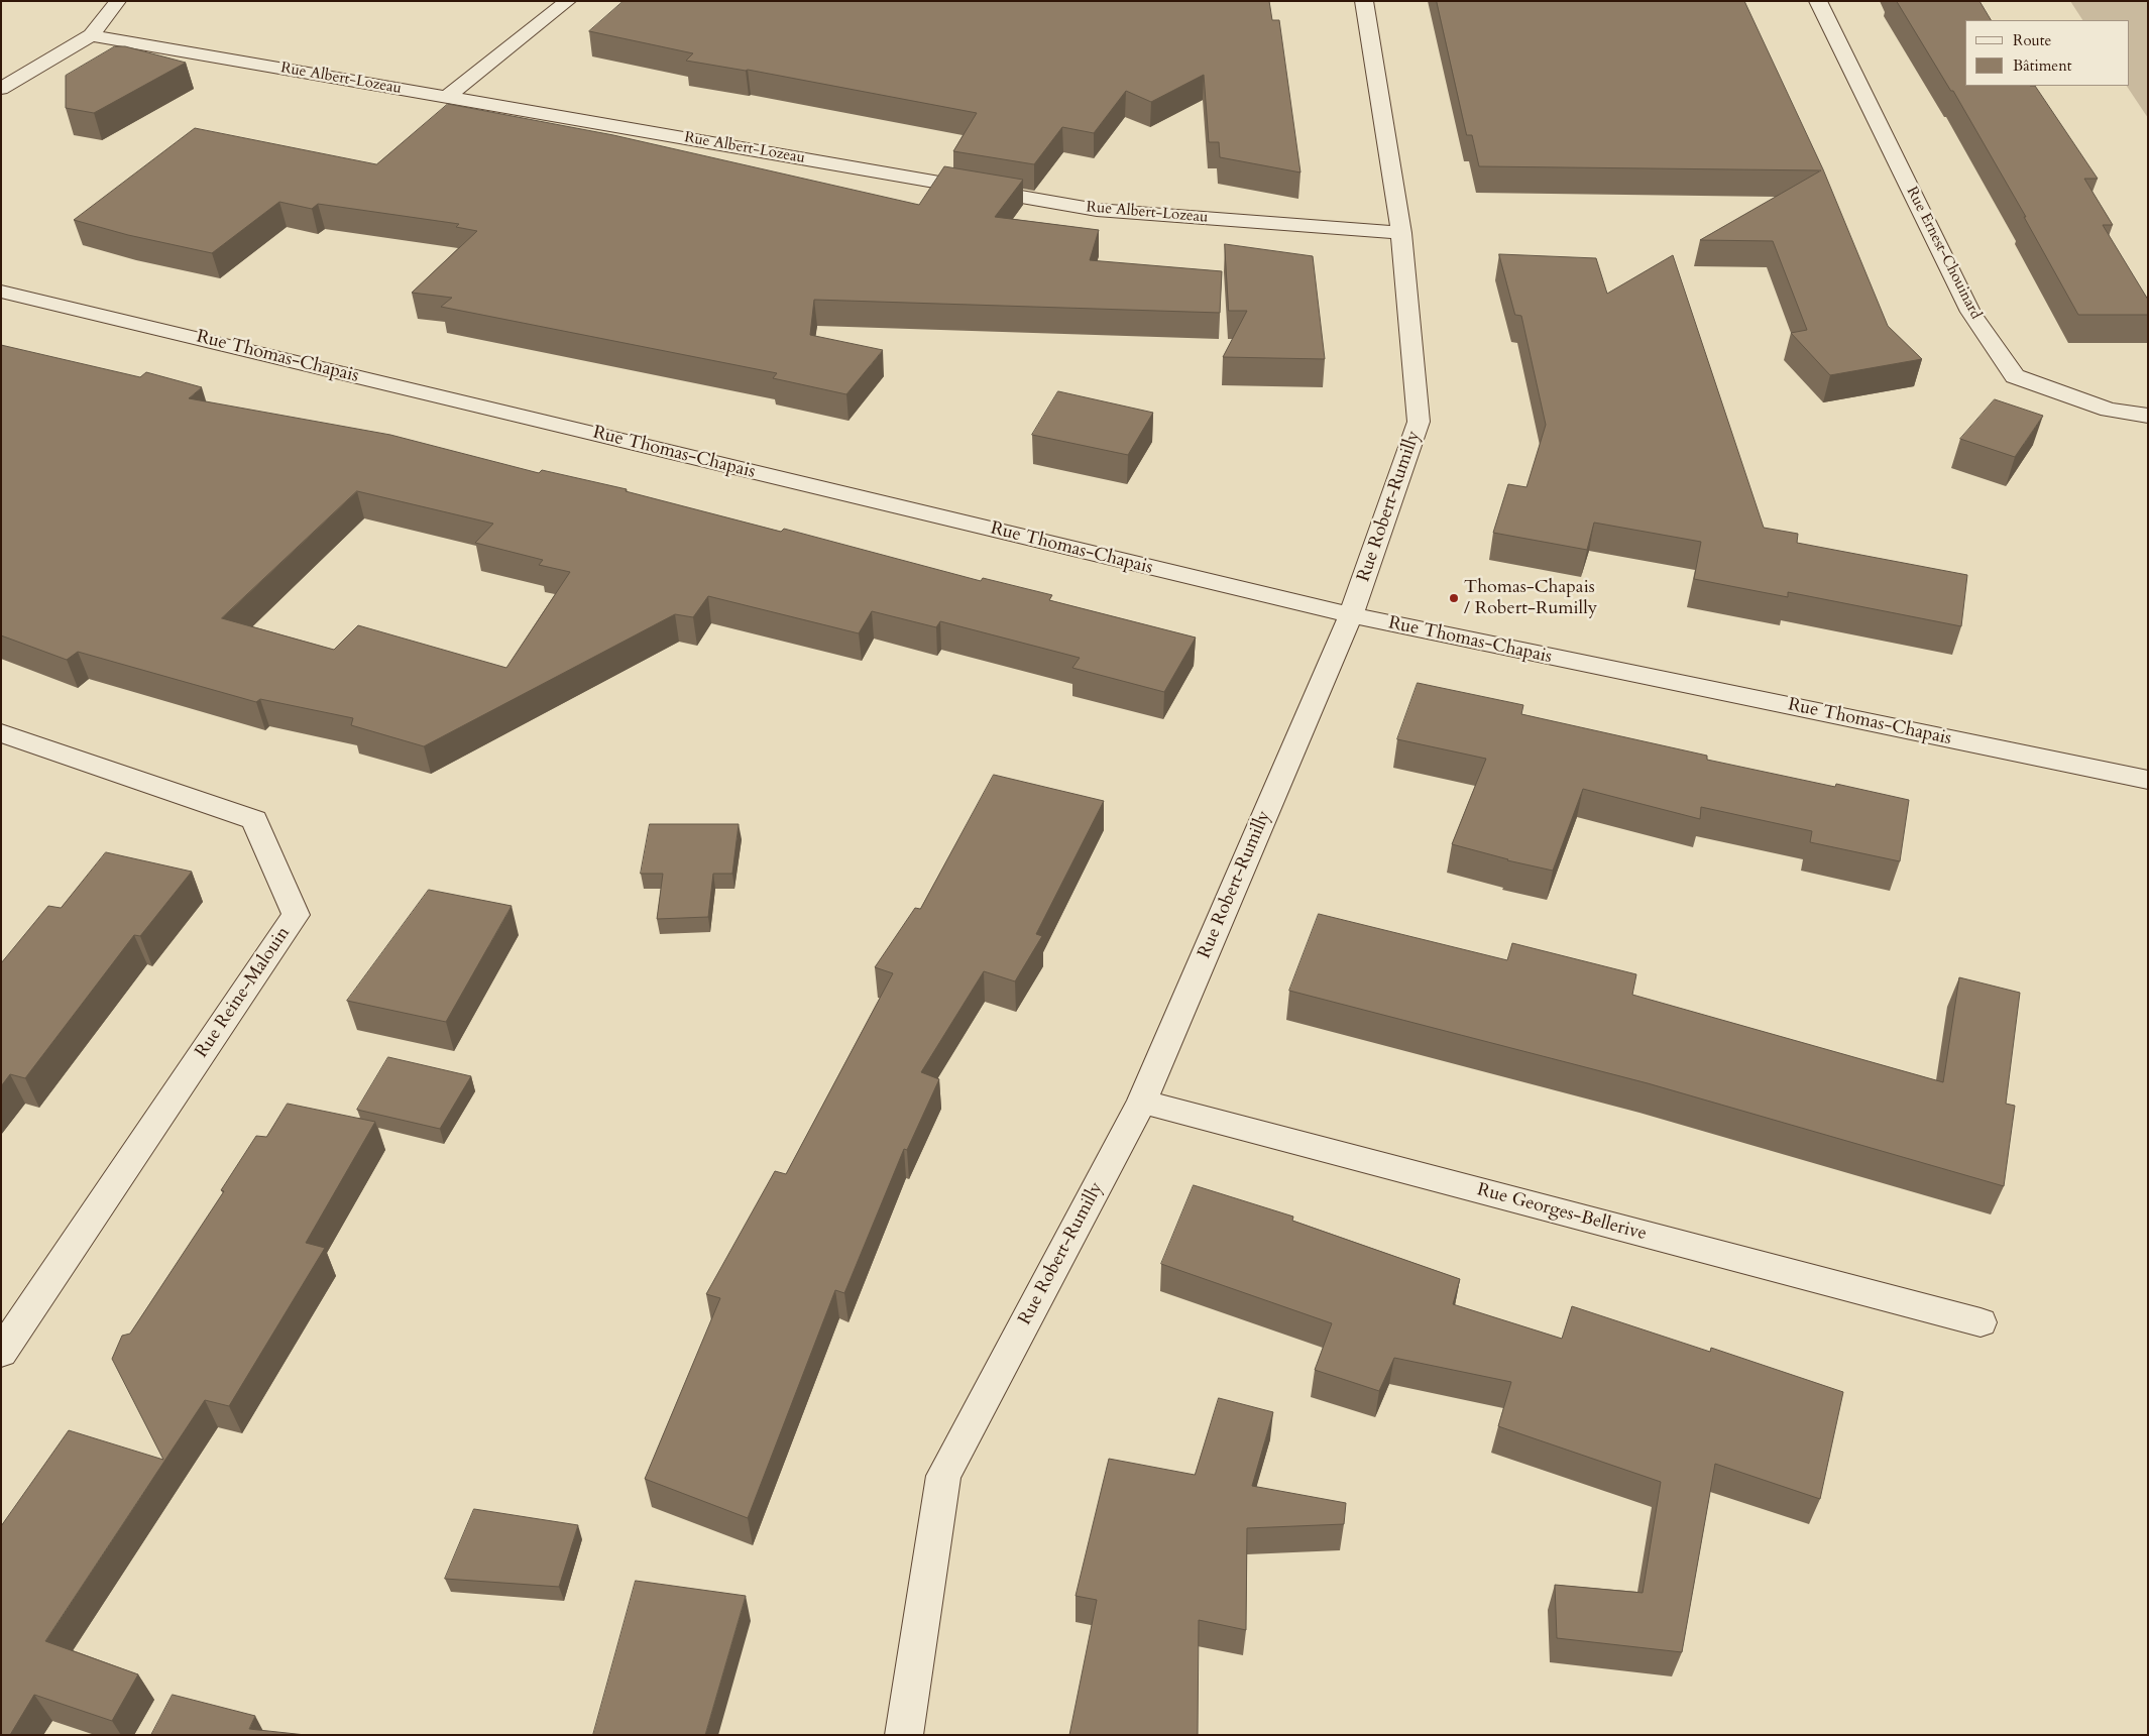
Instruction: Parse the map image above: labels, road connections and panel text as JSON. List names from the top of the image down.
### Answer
{
  "streets": {
    "street": [
      "Rue Albert-Lozeau",
      "Rue Ernest-Chouinard",
      "Rue Thomas-Chapais",
      "Rue Robert-Rumilly",
      "Rue Reine-Malouin",
      "Rue Georges-Bellerive"
    ]
  },
  "crossings": [
    ["Rue Albert-Lozeau", "Rue Robert-Rumilly"],
    ["Rue Thomas-Chapais", "Rue Robert-Rumilly"],
    ["Rue Robert-Rumilly", "Rue Georges-Bellerive"]
  ],
  "places": ["Thomas-Chapais / Robert-Rumilly"],
  "legend": ["Route", "Bâtiment"]
}
